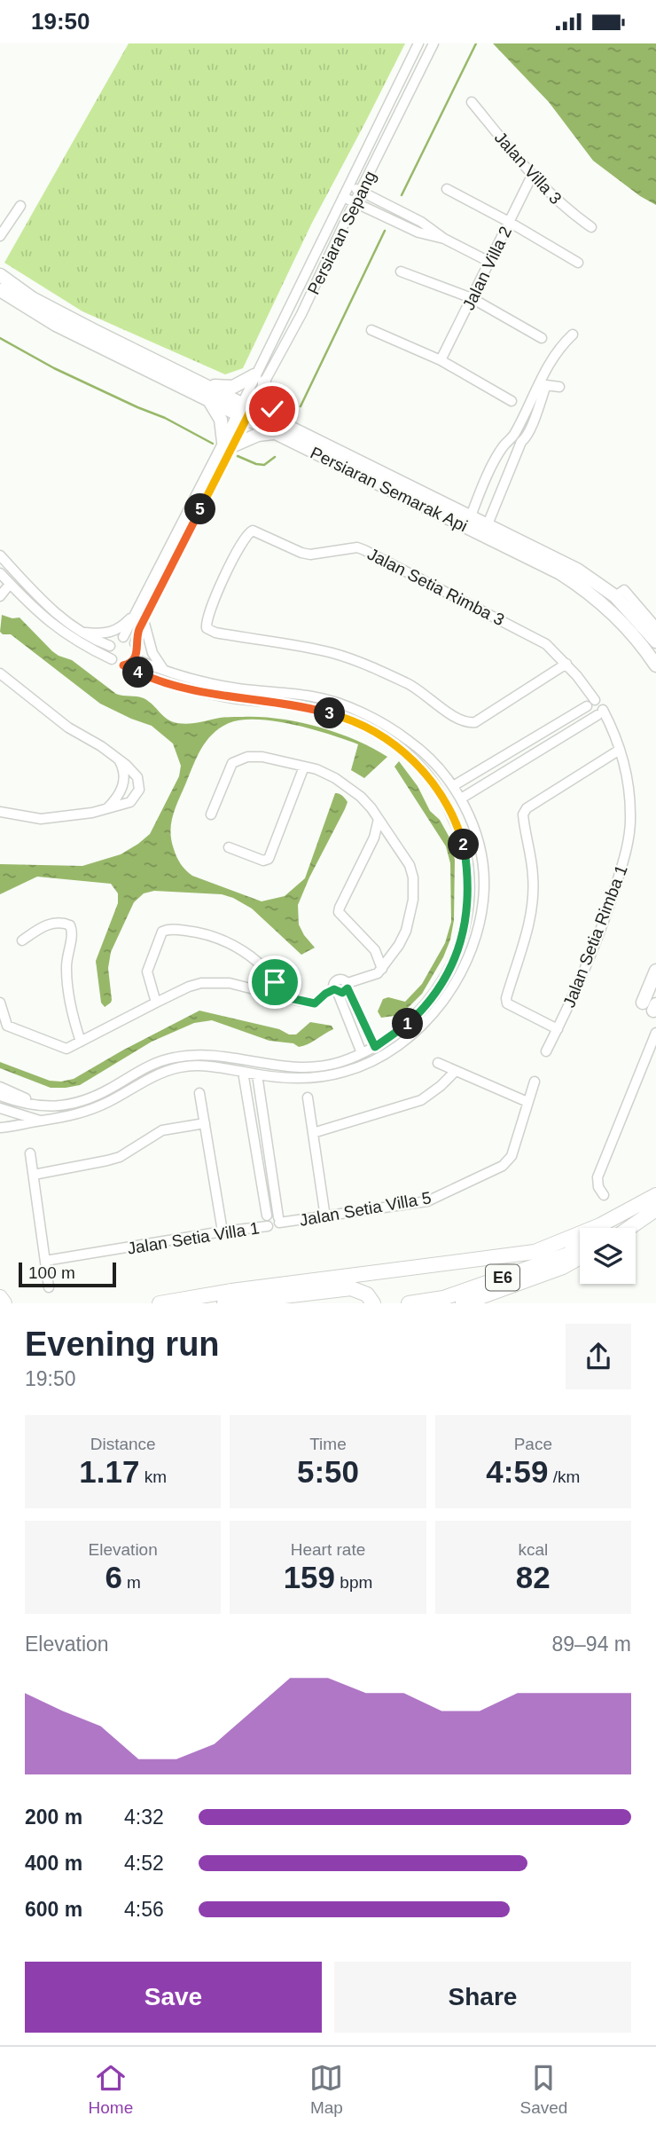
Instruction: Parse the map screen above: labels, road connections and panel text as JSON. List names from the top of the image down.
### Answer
{
  "streets": {
    "highway": ["E6"],
    "main road": ["Persiaran Semarak Api"],
    "street": [
      "Jalan Villa 3",
      "Persiaran Sepang",
      "Jalan Villa 2",
      "Jalan Setia Rimba 3",
      "Jalan Setia Rimba 1",
      "Jalan Setia Villa 5",
      "Jalan Setia Villa 1"
    ]
  },
  "crossings": [
    ["Jalan Villa 3", "Jalan Villa 2"],
    ["Persiaran Sepang", "Persiaran Semarak Api"],
    ["Jalan Setia Rimba 3", "Jalan Setia Rimba 1"],
    ["Jalan Setia Villa 5", "Jalan Setia Villa 1"]
  ],
  "scale_bar": "100 m",
  "page": {
    "status": "19:50",
    "pins": [
      "5",
      "4",
      "3",
      "2",
      "1"
    ],
    "scale": "100 m",
    "heading": ["Evening run", "19:50"],
    "stats": [
      ["Distance", "1.17 km"],
      ["Time", "5:50"],
      ["Pace", "4:59 /km"],
      ["Elevation", "6 m"],
      ["Heart rate", "159 bpm"],
      ["kcal", "82"]
    ],
    "chart": ["Elevation", "89–94 m"],
    "list": [
      {
        "name": "200 m",
        "note": "4:32"
      },
      {
        "name": "400 m",
        "note": "4:52"
      },
      {
        "name": "600 m",
        "note": "4:56"
      }
    ],
    "buttons": ["Save", "Share"],
    "tabs": ["Home", "Map", "Saved"]
  }
}
